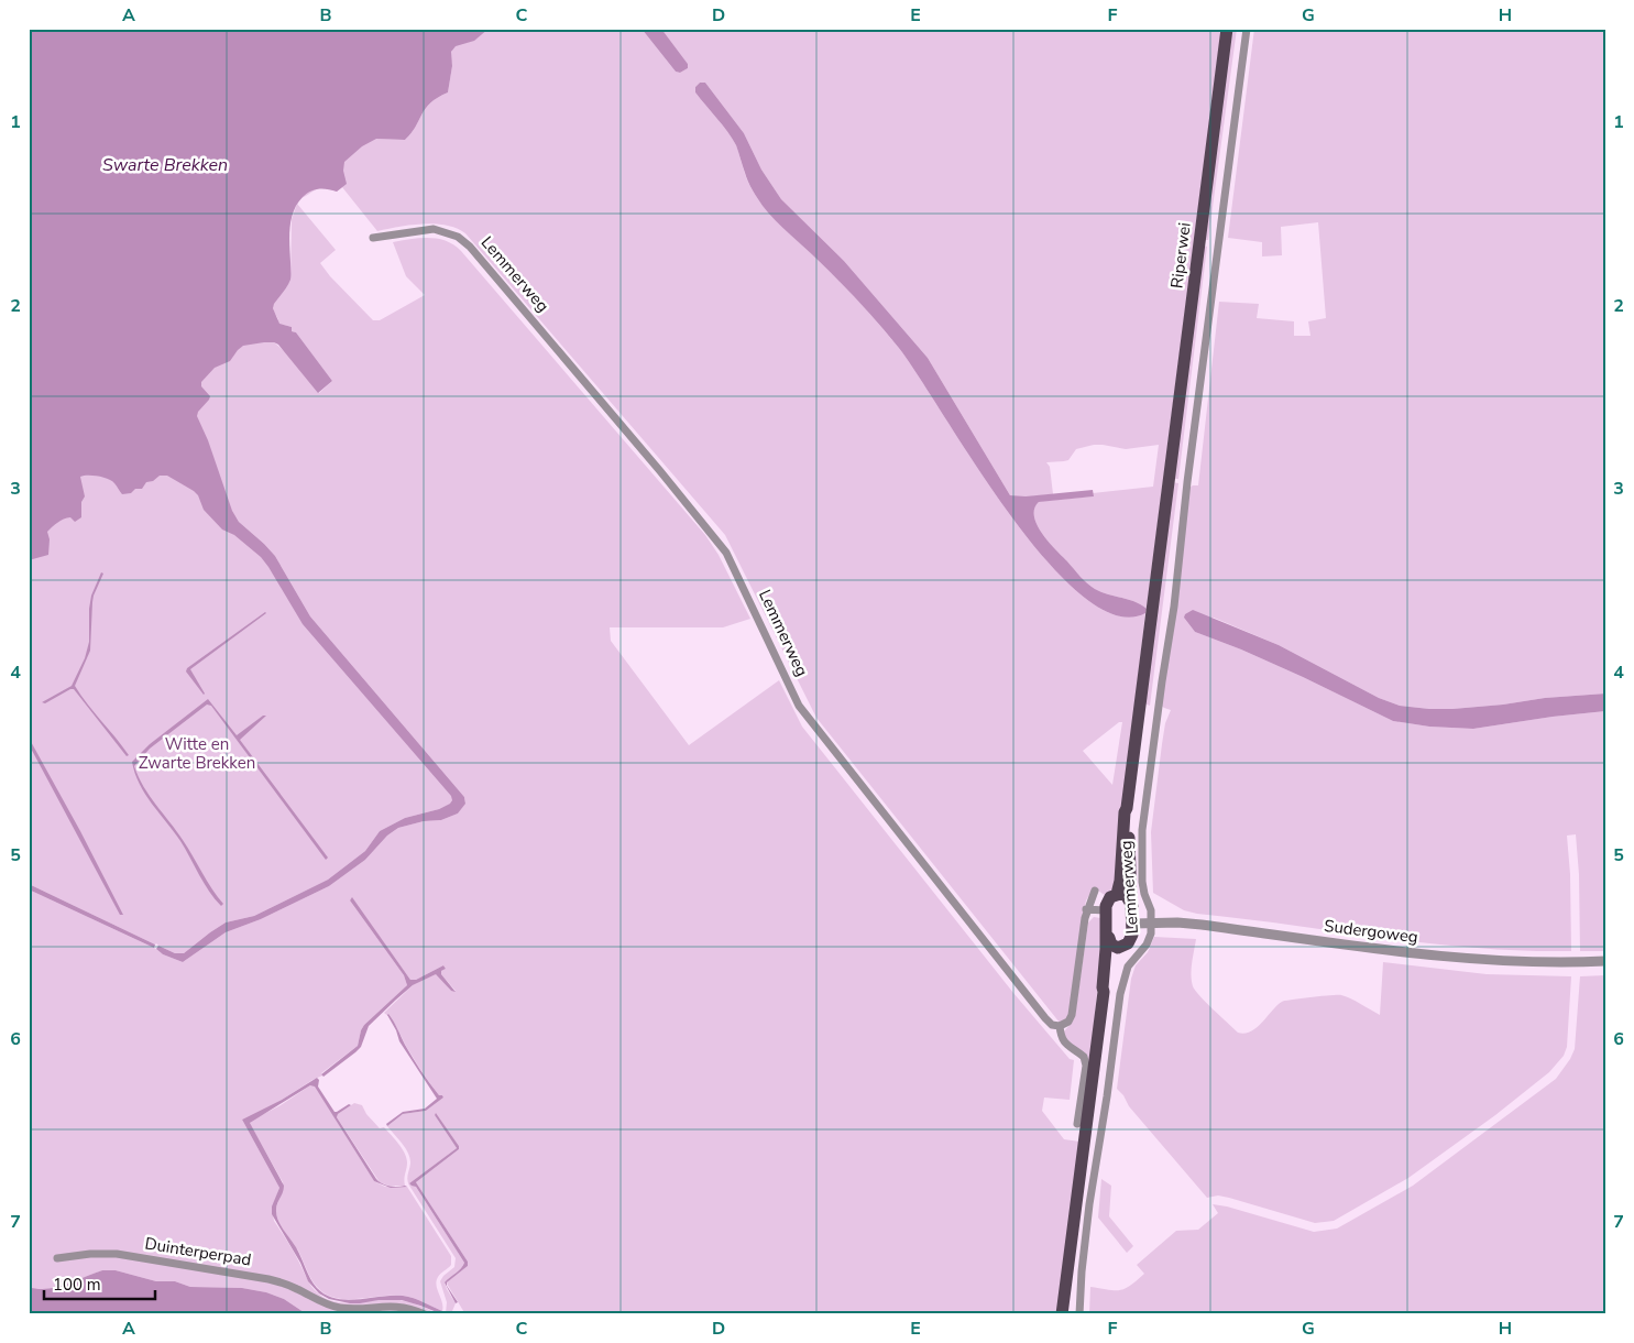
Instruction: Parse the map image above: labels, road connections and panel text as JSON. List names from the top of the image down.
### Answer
{
  "streets": {
    "main road": ["Riperwei", "Lemmerweg"],
    "street": ["Sudergoweg", "Duinterperpad"]
  },
  "crossings": [
    ["Riperwei", "Lemmerweg"],
    ["Lemmerweg", "Sudergoweg"]
  ],
  "water": ["Swarte Brekken"],
  "parks": ["Witte en Zwarte Brekken"],
  "scale_bar": "100 m",
  "grid": {
    "columns": [
      "A",
      "B",
      "C",
      "D",
      "E",
      "F",
      "G",
      "H"
    ],
    "rows": [
      "1",
      "2",
      "3",
      "4",
      "5",
      "6",
      "7"
    ]
  }
}
